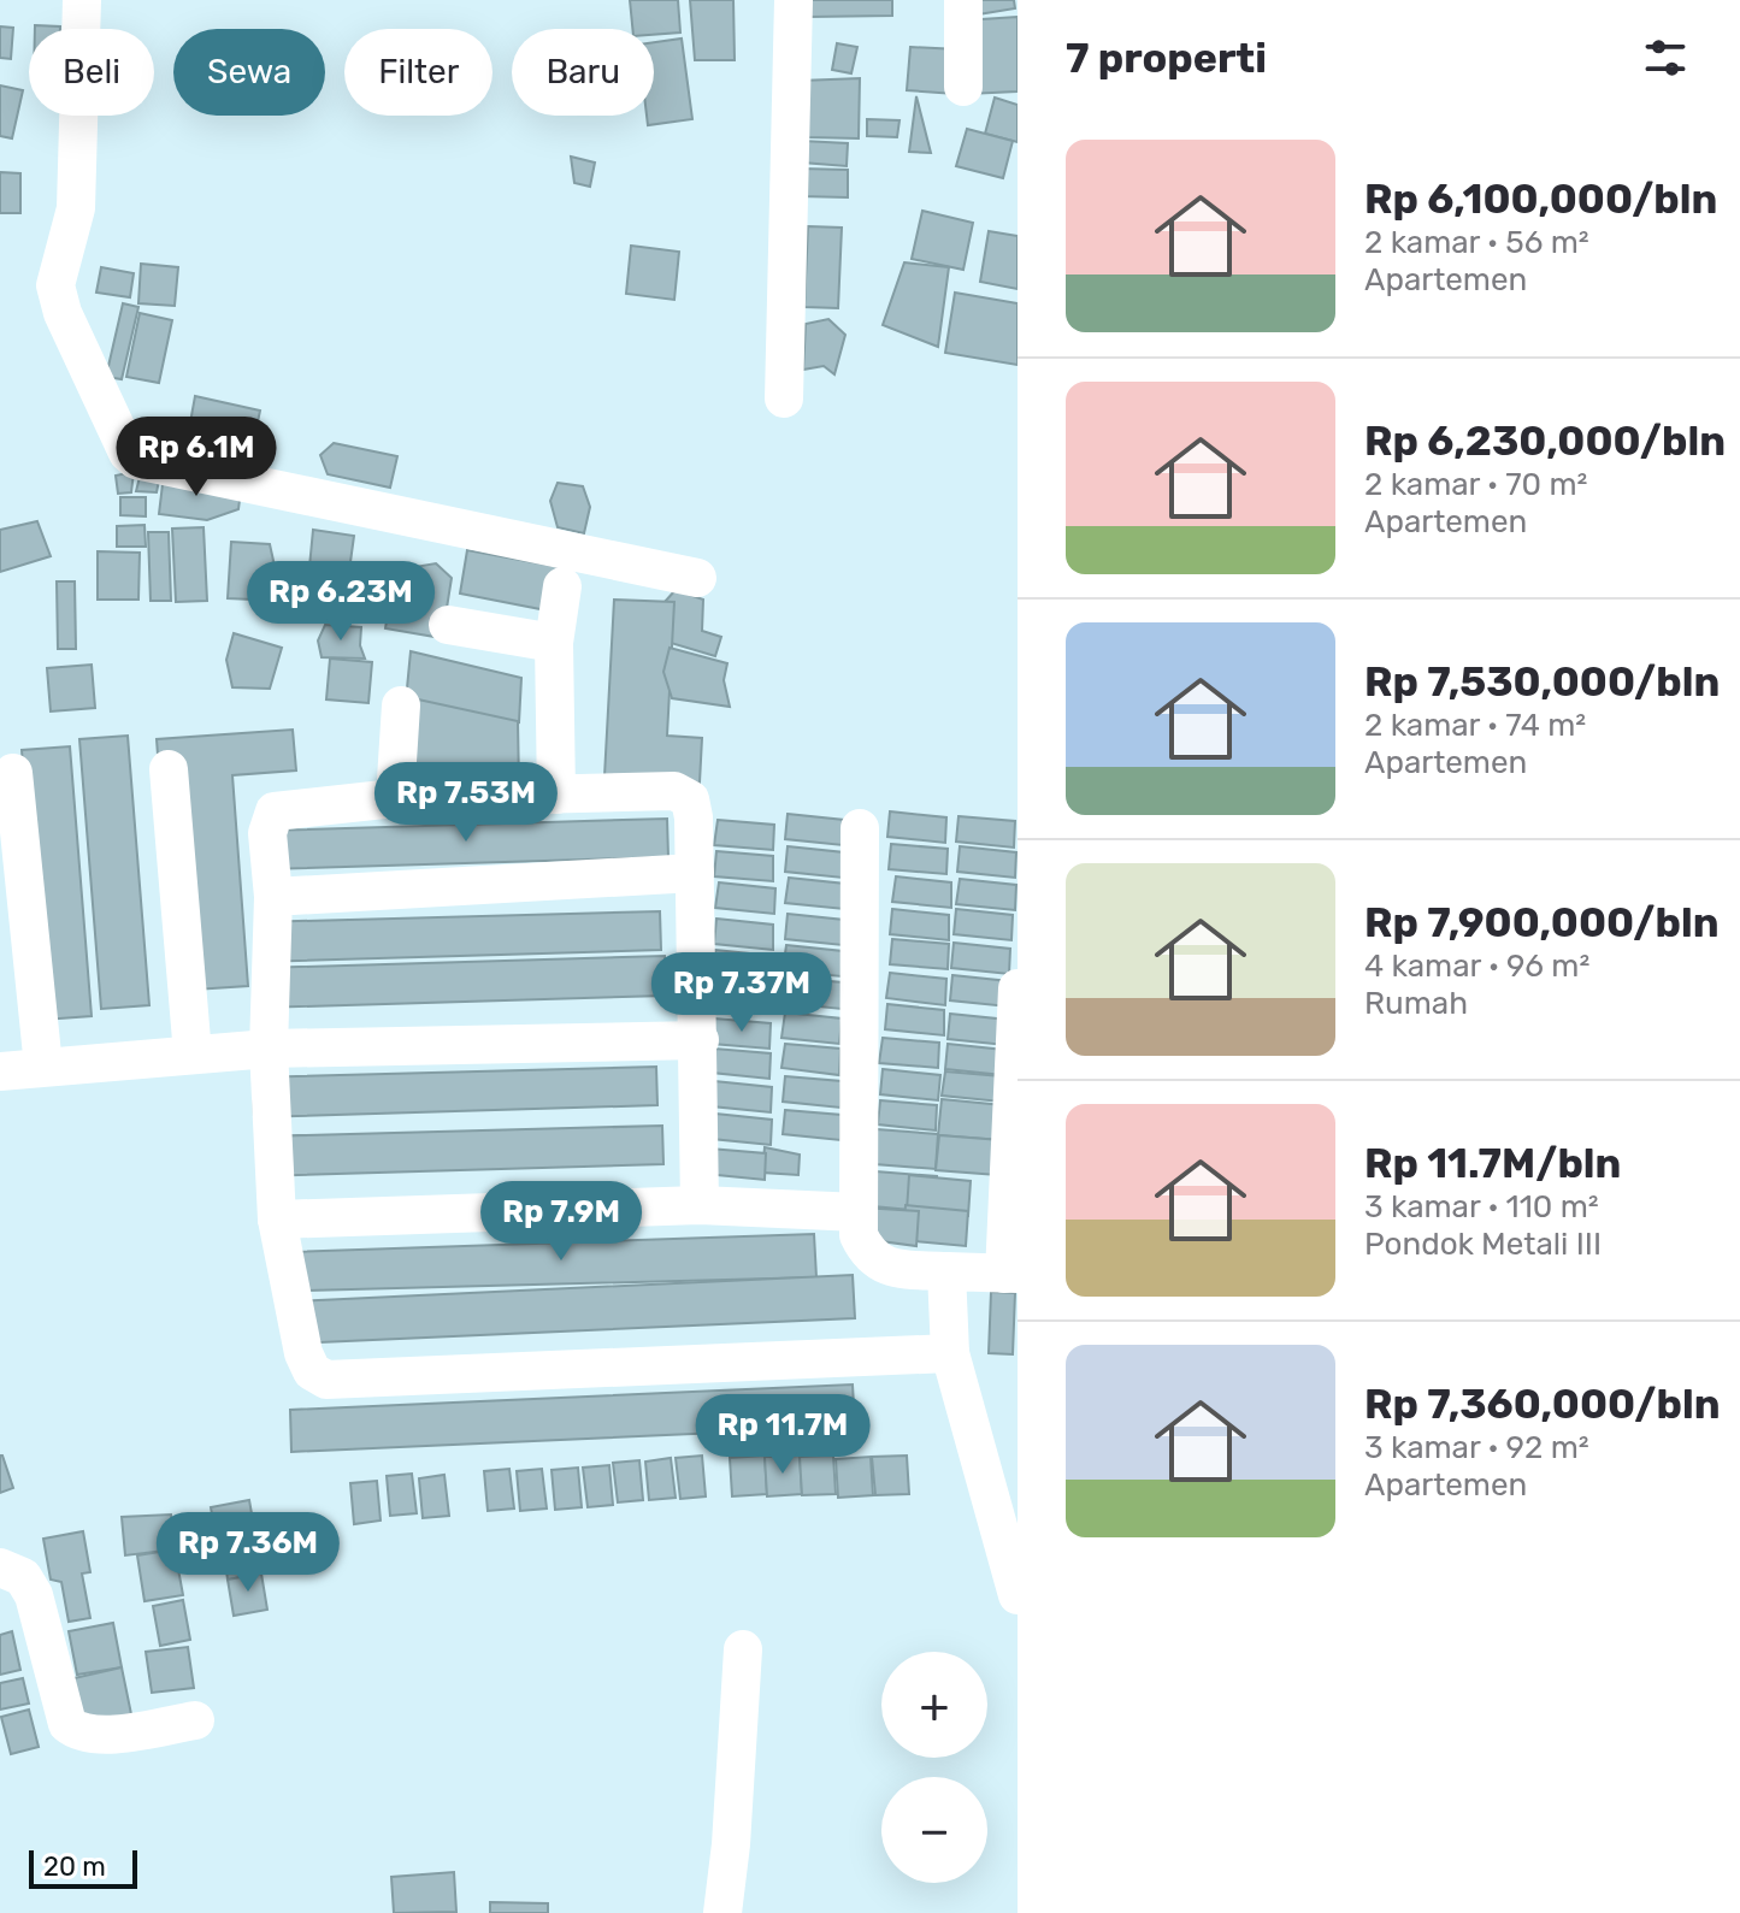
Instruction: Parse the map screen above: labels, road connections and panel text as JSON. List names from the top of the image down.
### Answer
{
  "scale_bar": "20 m",
  "page": {
    "heading": "7 properti",
    "chip": [
      "Beli",
      "Sewa",
      "Filter",
      "Baru"
    ],
    "list": [
      {
        "name": "Rp 6,100,000/bln",
        "note": "2 kamar · 56 m² · Apartemen"
      },
      {
        "name": "Rp 6,230,000/bln",
        "note": "2 kamar · 70 m² · Apartemen"
      },
      {
        "name": "Rp 7,530,000/bln",
        "note": "2 kamar · 74 m² · Apartemen"
      },
      {
        "name": "Rp 7,900,000/bln",
        "note": "4 kamar · 96 m² · Rumah"
      },
      {
        "name": "Rp 11.7M/bln",
        "note": "3 kamar · 110 m² · Pondok Metali III"
      },
      {
        "name": "Rp 7,360,000/bln",
        "note": "3 kamar · 92 m² · Apartemen"
      }
    ],
    "price": [
      "Rp 6.1M",
      "Rp 6.23M",
      "Rp 7.53M",
      "Rp 7.37M",
      "Rp 7.9M",
      "Rp 11.7M",
      "Rp 7.36M"
    ],
    "map_buttons": ["+", "−"],
    "scale": "20 m"
  }
}
